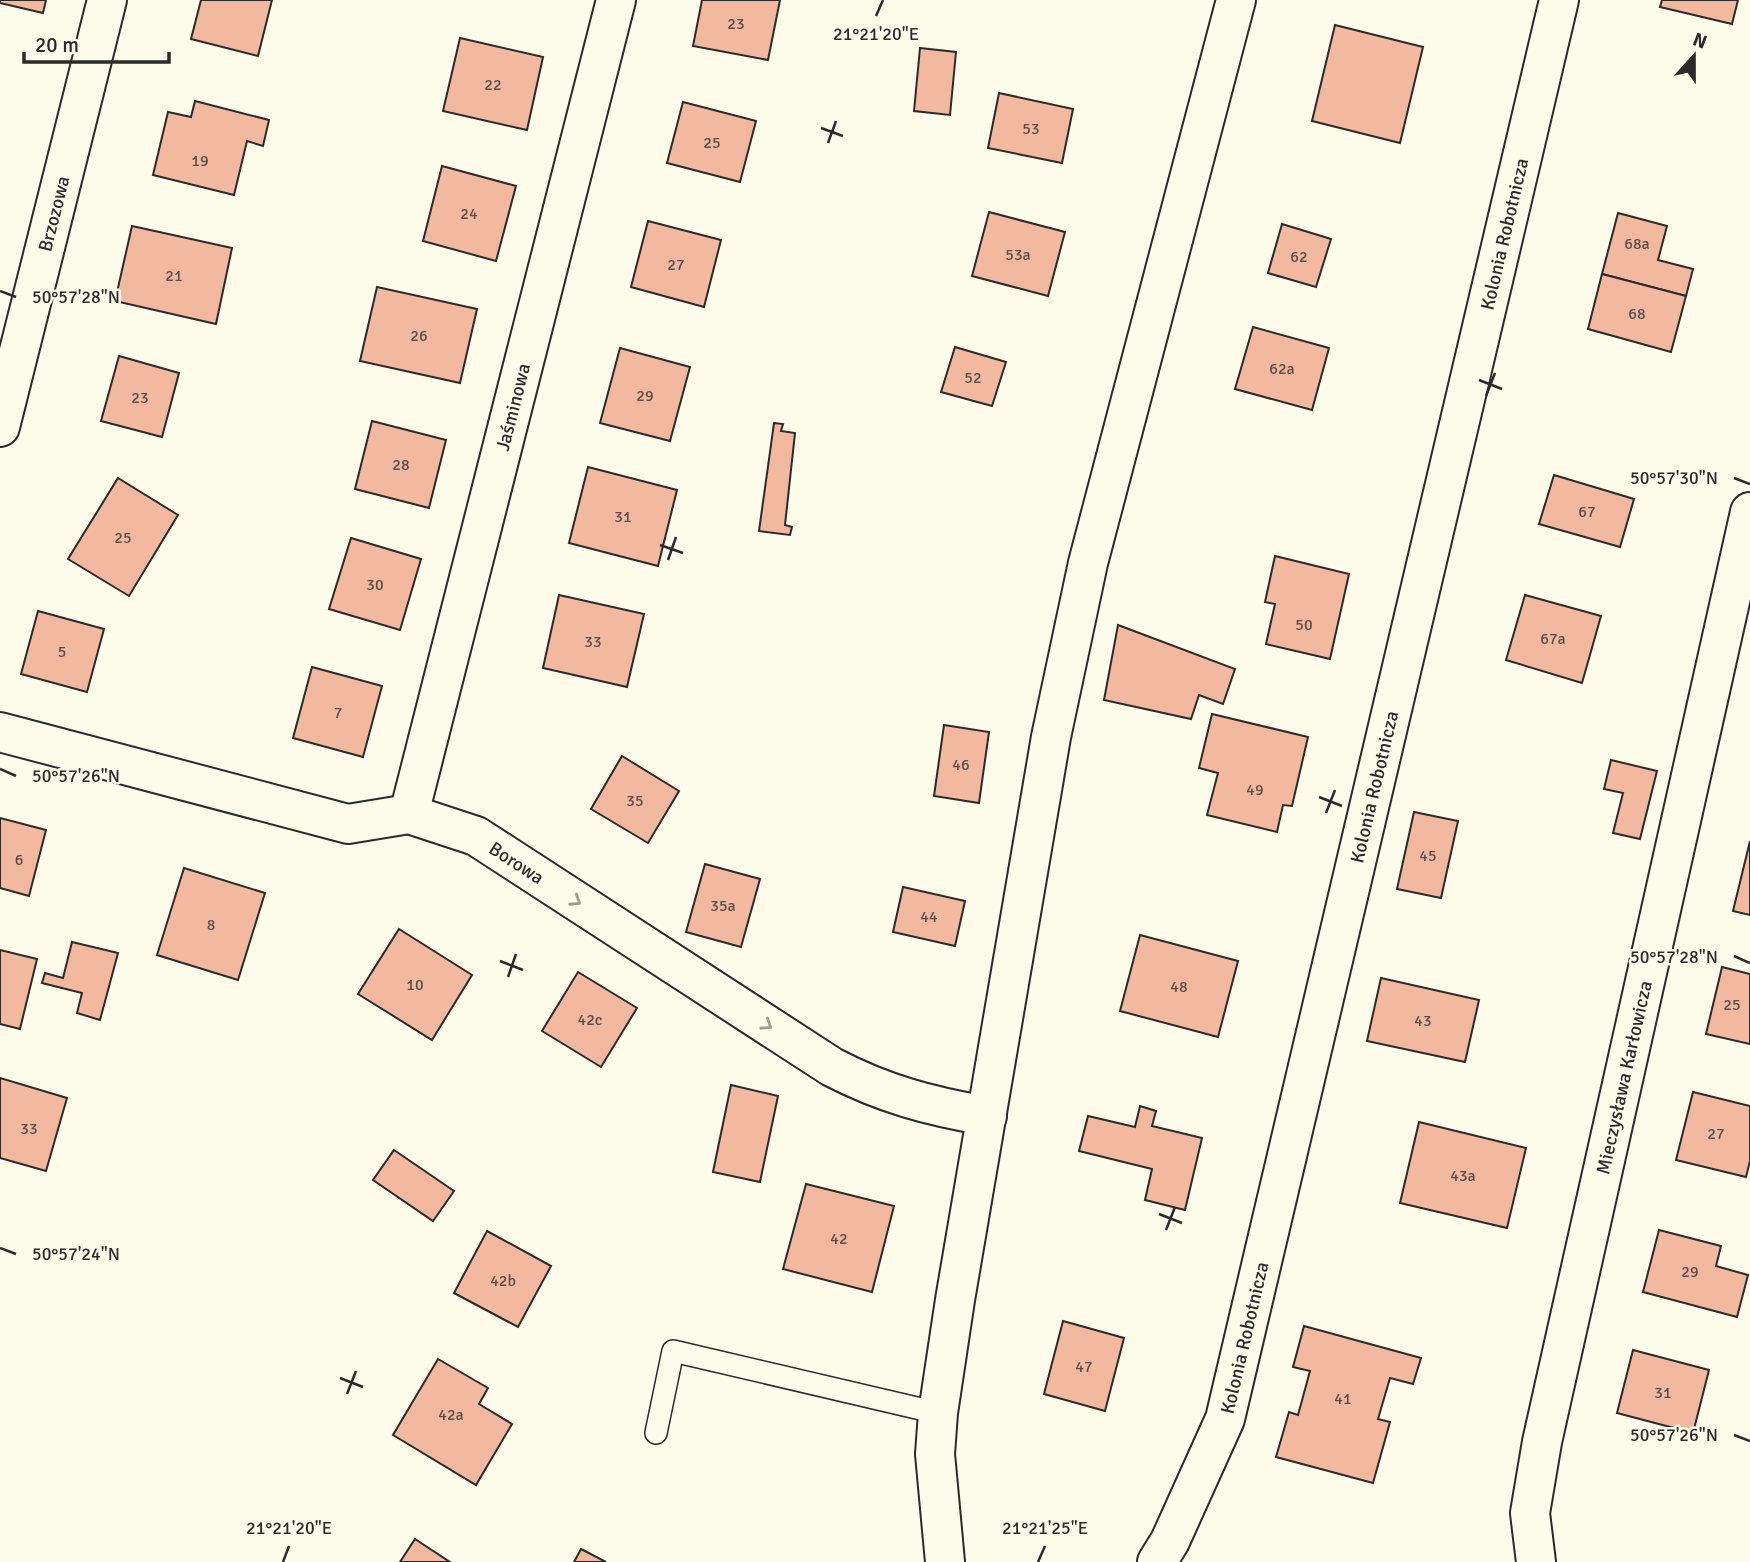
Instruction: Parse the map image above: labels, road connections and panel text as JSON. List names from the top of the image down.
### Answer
{
  "streets": {
    "street": [
      "Brzozowa",
      "Kolonia Robotnicza",
      "Jaśminowa",
      "Borowa",
      "Mieczysława Karłowicza"
    ]
  },
  "crossings": [
    ["Jaśminowa", "Borowa"]
  ],
  "one_way": ["Borowa"],
  "house_numbers": [
    "23",
    "22",
    "53",
    "25",
    "19",
    "24",
    "68a",
    "53a",
    "62",
    "27",
    "21",
    "68",
    "26",
    "62a",
    "52",
    "29",
    "23",
    "28",
    "67",
    "31",
    "25",
    "30",
    "50",
    "67a",
    "33",
    "5",
    "7",
    "46",
    "49",
    "35",
    "45",
    "6",
    "35a",
    "44",
    "8",
    "10",
    "48",
    "25",
    "42c",
    "43",
    "33",
    "27",
    "43a",
    "42",
    "29",
    "42b",
    "47",
    "31",
    "41",
    "42a"
  ],
  "scale_bar": "20 m",
  "north": "top",
  "coordinates": [
    "21°21'20\"E",
    "50°57'28\"N",
    "50°57'30\"N",
    "50°57'26\"N",
    "50°57'24\"N",
    "21°21'25\"E"
  ]
}
